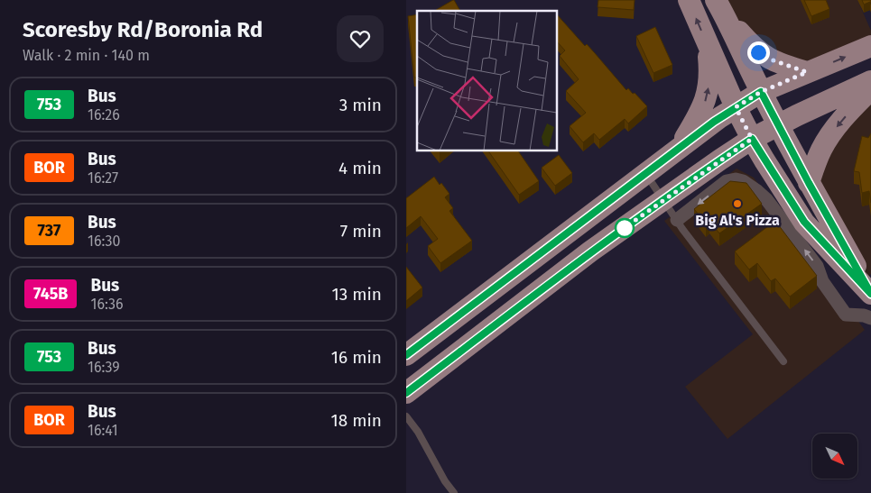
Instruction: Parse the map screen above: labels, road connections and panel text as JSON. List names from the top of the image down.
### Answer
{
  "places": ["Big Al's Pizza"],
  "lines": ["bus line 753"],
  "north": "bottom right",
  "page": {
    "heading": ["Scoresby Rd/Boronia Rd", "Walk · 2 min · 140 m"],
    "list": [
      {
        "mark": "753",
        "name": "Bus",
        "note": "16:26",
        "value": "3 min"
      },
      {
        "mark": "BOR",
        "name": "Bus",
        "note": "16:27",
        "value": "4 min"
      },
      {
        "mark": "737",
        "name": "Bus",
        "note": "16:30",
        "value": "7 min"
      },
      {
        "mark": "745B",
        "name": "Bus",
        "note": "16:36",
        "value": "13 min"
      },
      {
        "mark": "753",
        "name": "Bus",
        "note": "16:39",
        "value": "16 min"
      },
      {
        "mark": "BOR",
        "name": "Bus",
        "note": "16:41",
        "value": "18 min"
      }
    ]
  }
}
